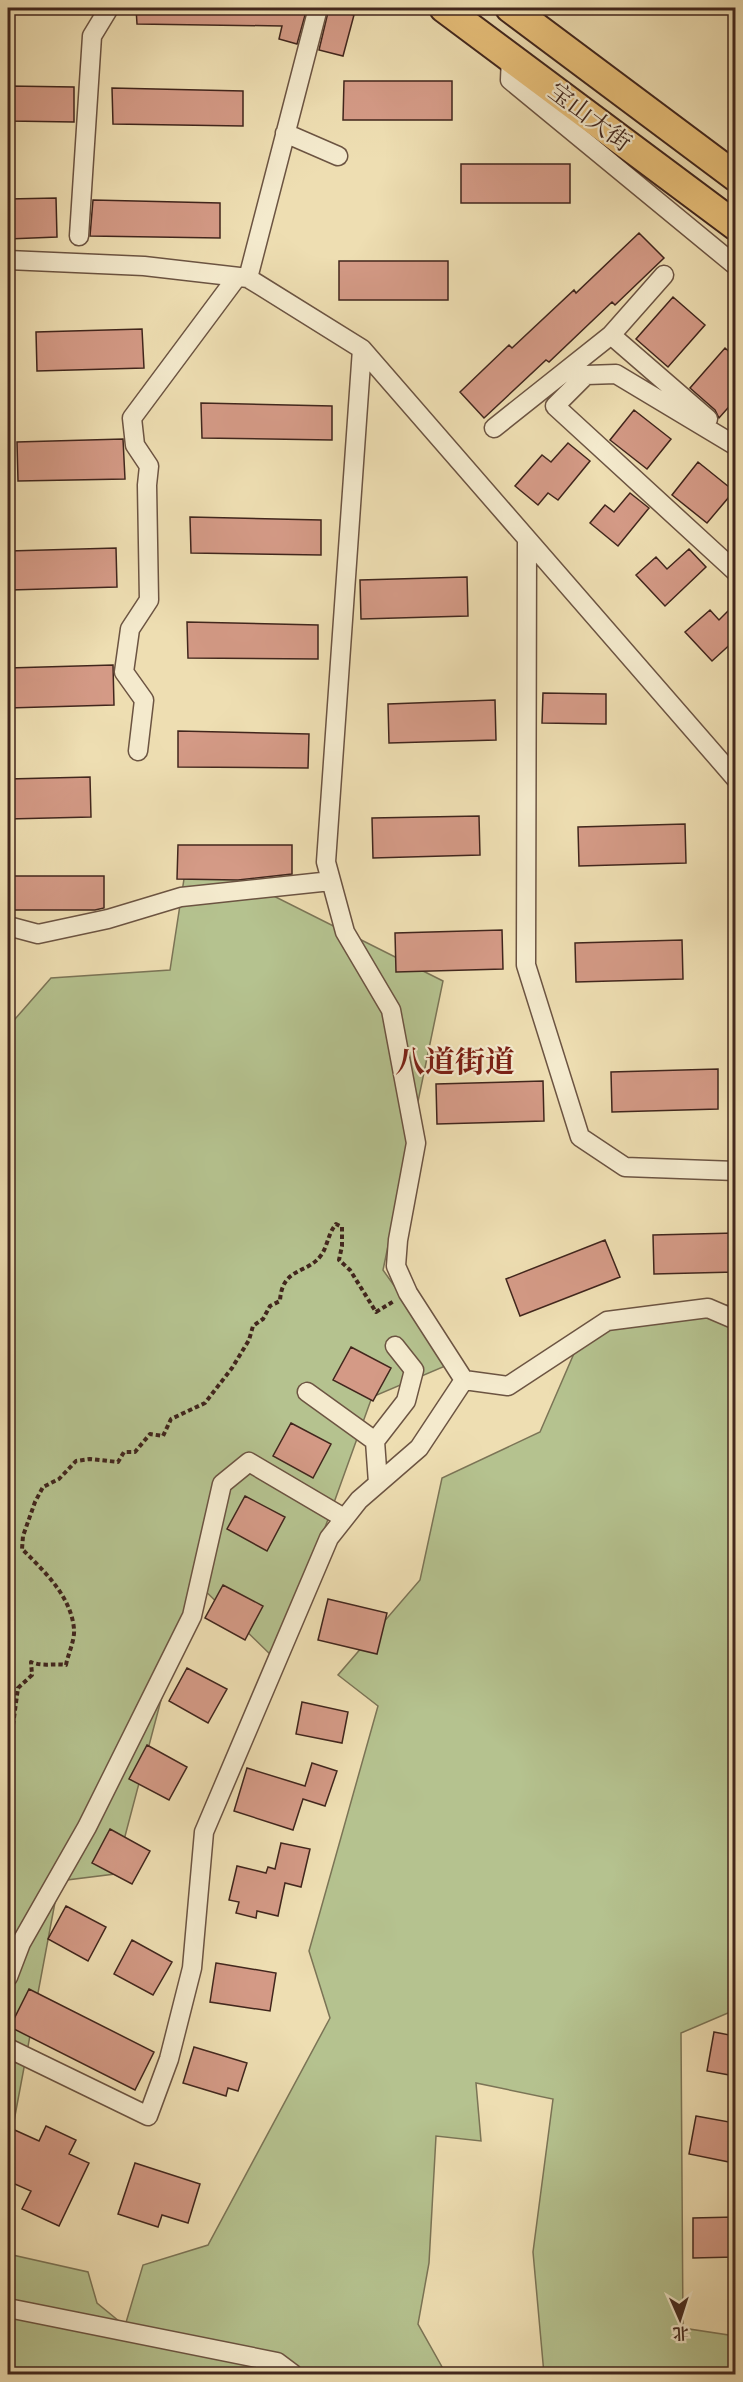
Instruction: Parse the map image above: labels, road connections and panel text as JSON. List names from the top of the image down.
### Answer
{
  "streets": {
    "main road": ["宝山大街"]
  },
  "districts": ["八道街道"],
  "north": "bottom"
}
